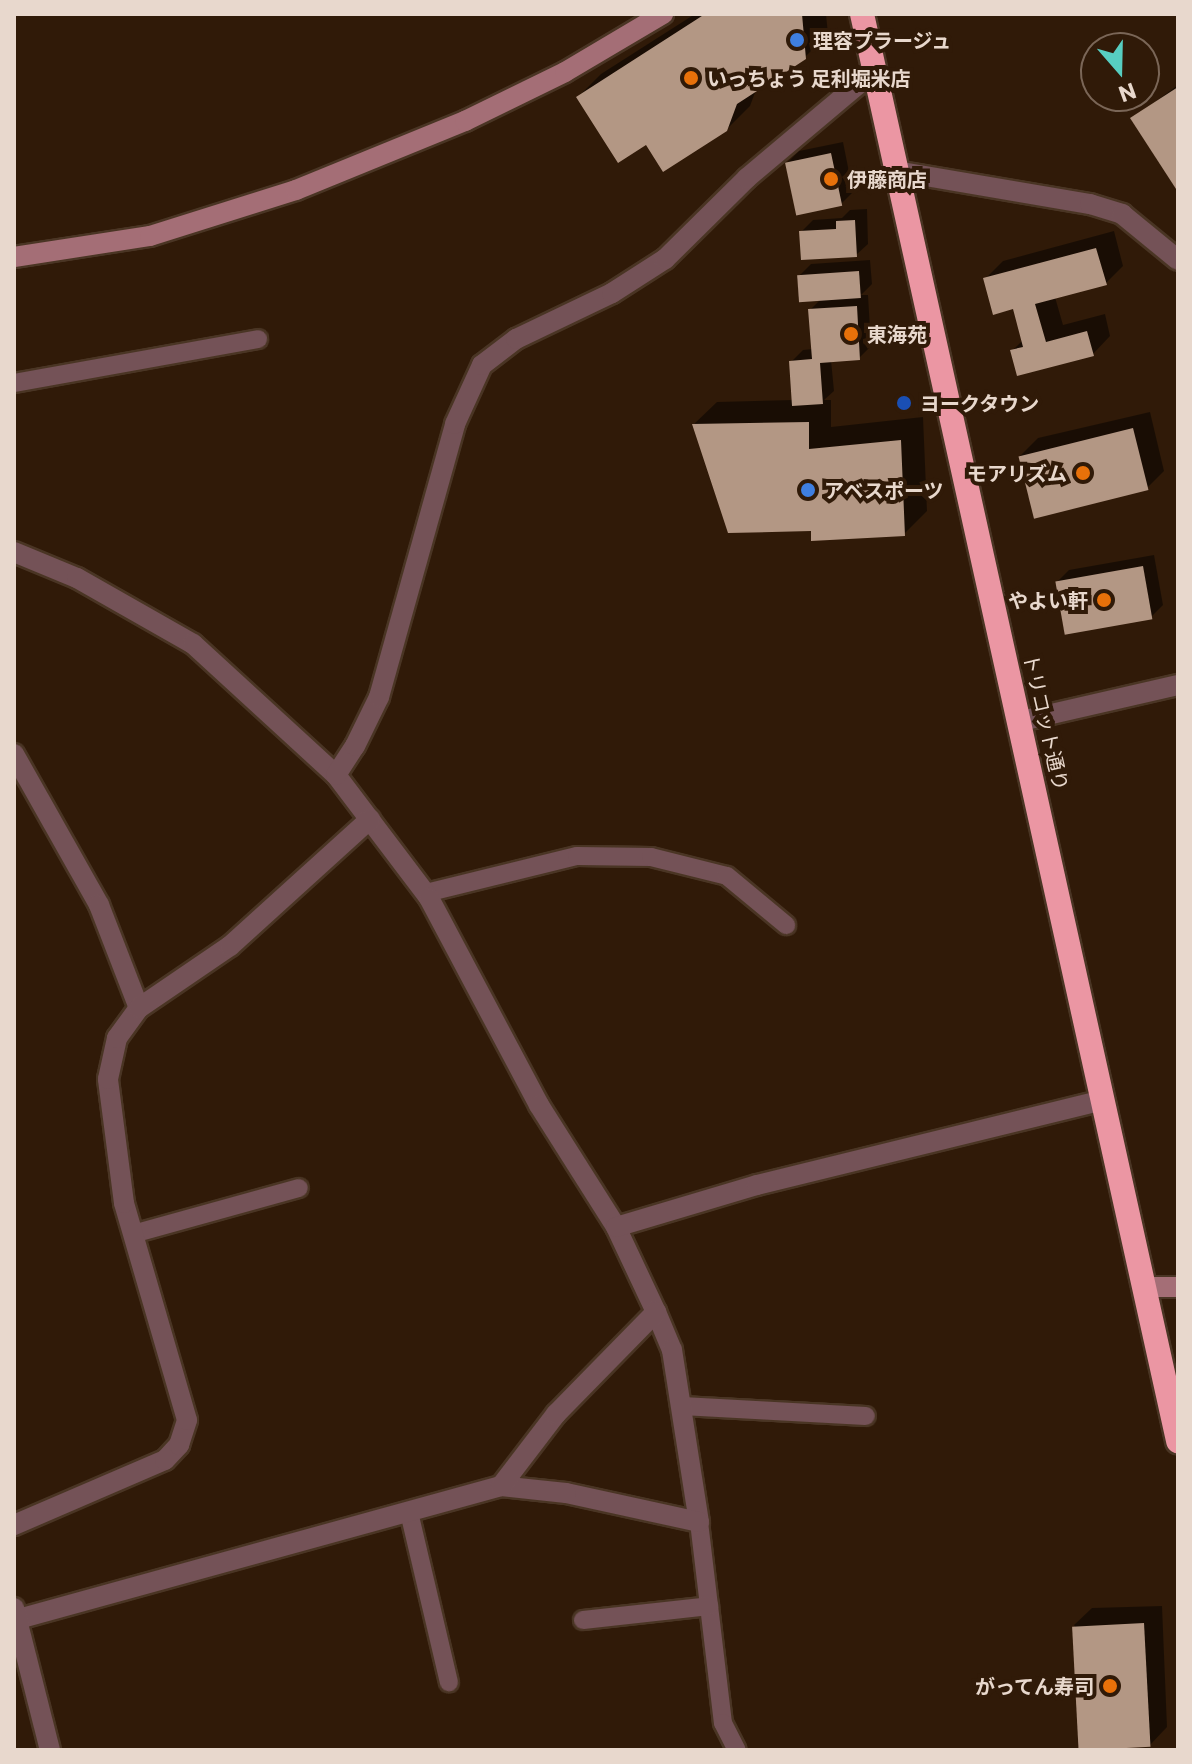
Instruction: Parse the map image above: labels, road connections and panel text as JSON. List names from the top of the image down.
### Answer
{
  "streets": {
    "highway": ["トリコット通り"]
  },
  "places": [
    "理容プラージュ",
    "いっちょう 足利堀米店",
    "伊藤商店",
    "東海苑",
    "ヨークタウン",
    "モアリズム",
    "アベスポーツ",
    "やよい軒",
    "がってん寿司"
  ],
  "north": "bottom"
}
